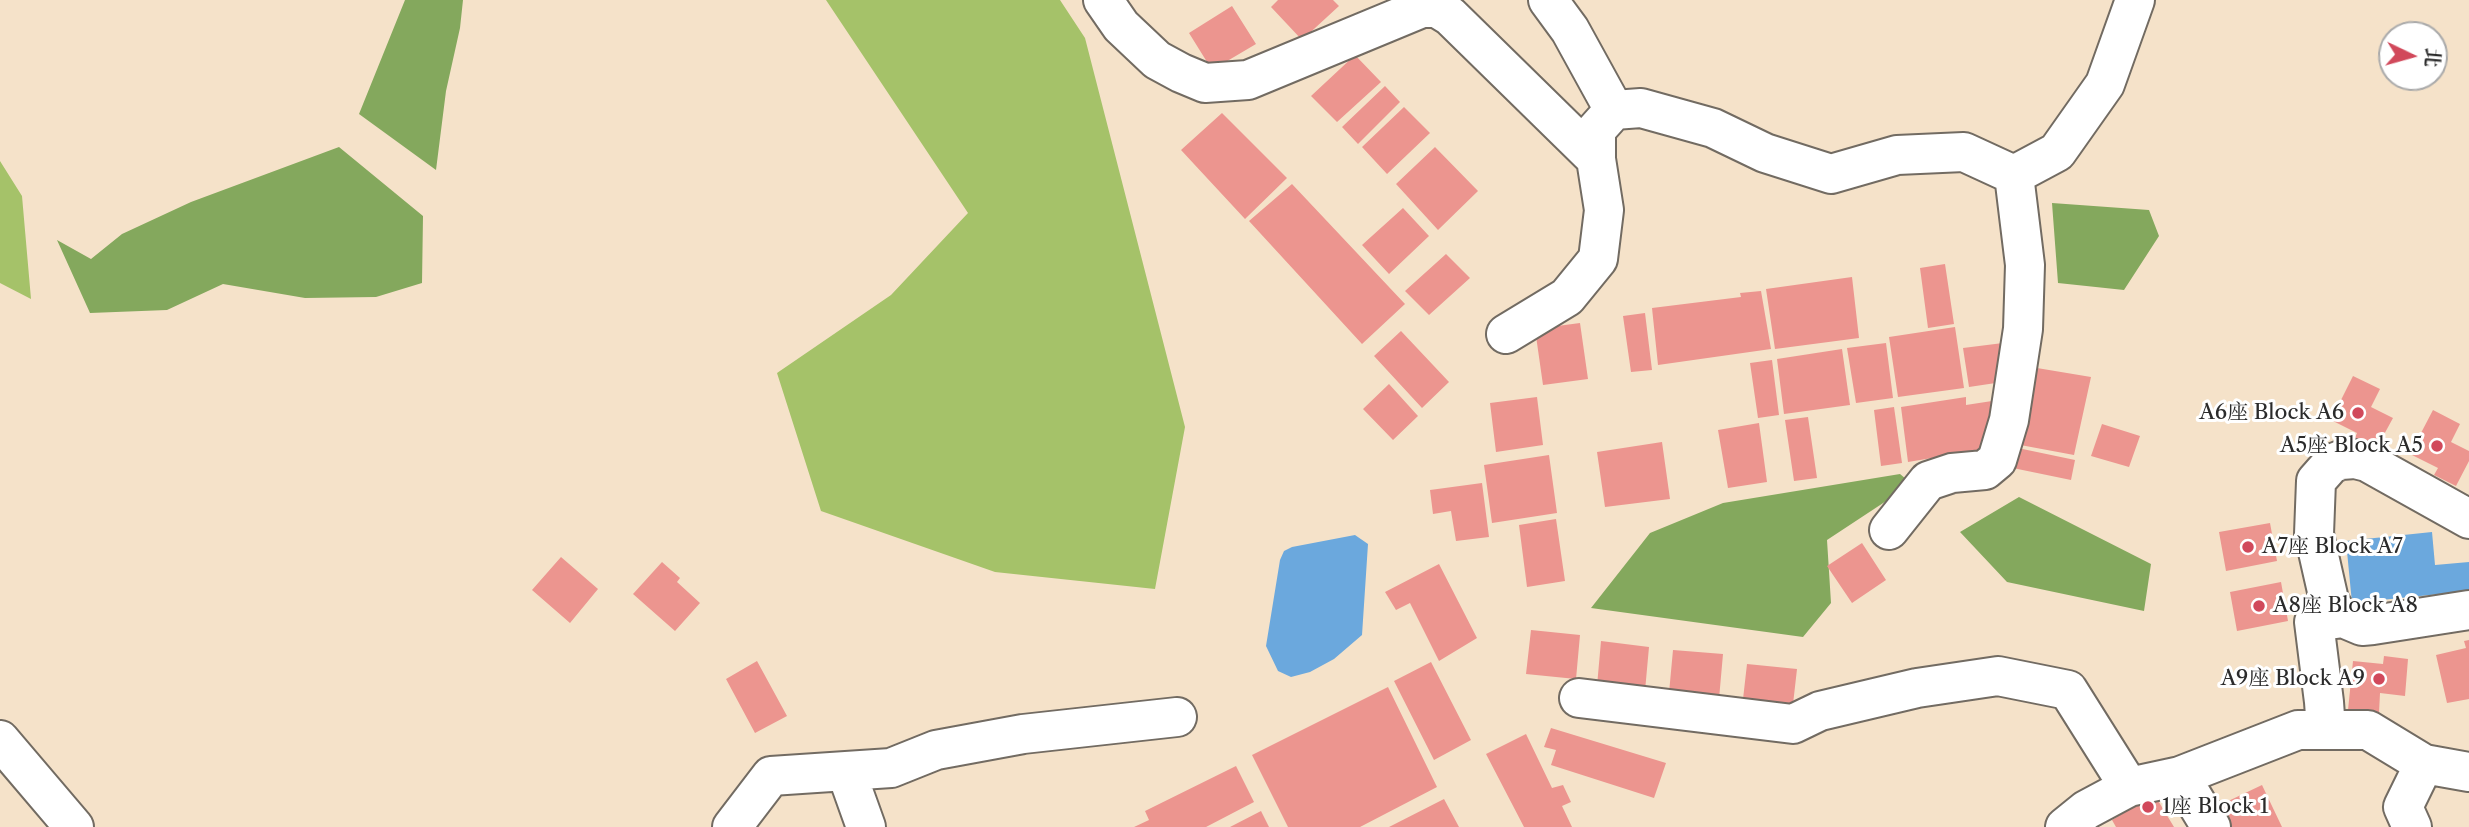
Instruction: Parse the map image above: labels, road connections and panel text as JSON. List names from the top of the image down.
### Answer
{
  "places": [
    "A6座 Block A6",
    "A5座 Block A5",
    "A7座 Block A7",
    "A8座 Block A8",
    "A9座 Block A9",
    "1座 Block 1"
  ],
  "north": "right"
}
